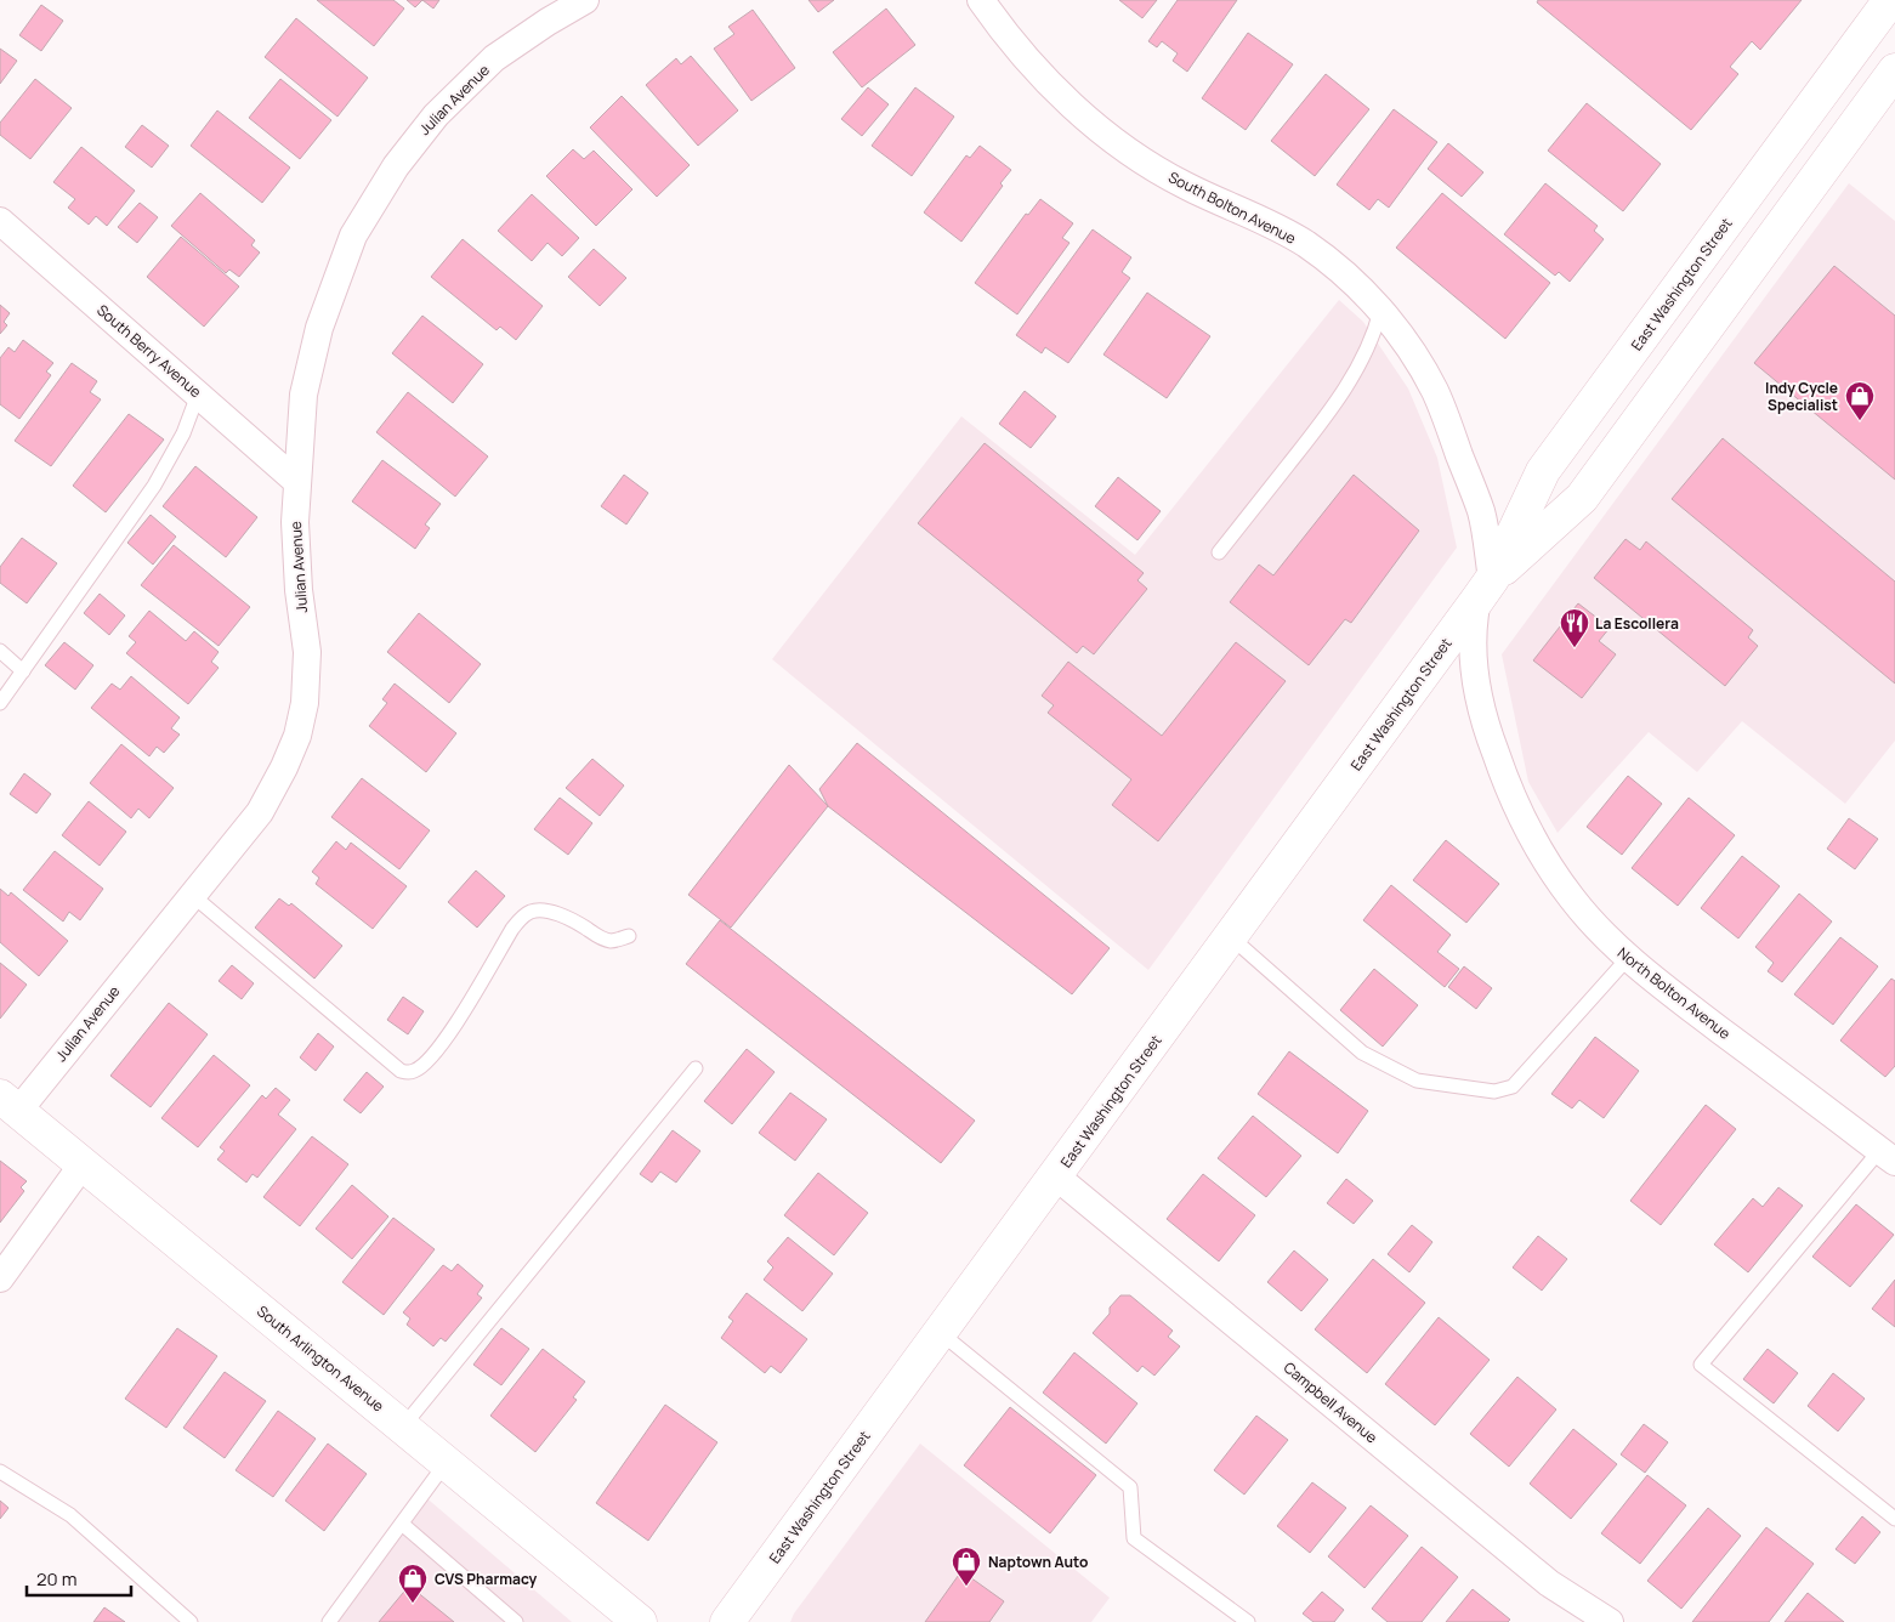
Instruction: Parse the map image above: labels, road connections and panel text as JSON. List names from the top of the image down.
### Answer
{
  "streets": {
    "main road": ["East Washington Street", "South Arlington Avenue"],
    "street": [
      "Julian Avenue",
      "South Bolton Avenue",
      "South Berry Avenue",
      "North Bolton Avenue",
      "Campbell Avenue"
    ]
  },
  "crossings": [
    ["Julian Avenue", "South Berry Avenue"],
    ["Julian Avenue", "South Arlington Avenue"],
    ["South Bolton Avenue", "East Washington Street"],
    ["South Bolton Avenue", "North Bolton Avenue"],
    ["East Washington Street", "North Bolton Avenue"],
    ["East Washington Street", "Campbell Avenue"]
  ],
  "places": {
    "shop": ["Indy Cycle Specialist", "Naptown Auto", "CVS Pharmacy"],
    "restaurant": ["La Escollera"]
  },
  "scale_bar": "20 m"
}
